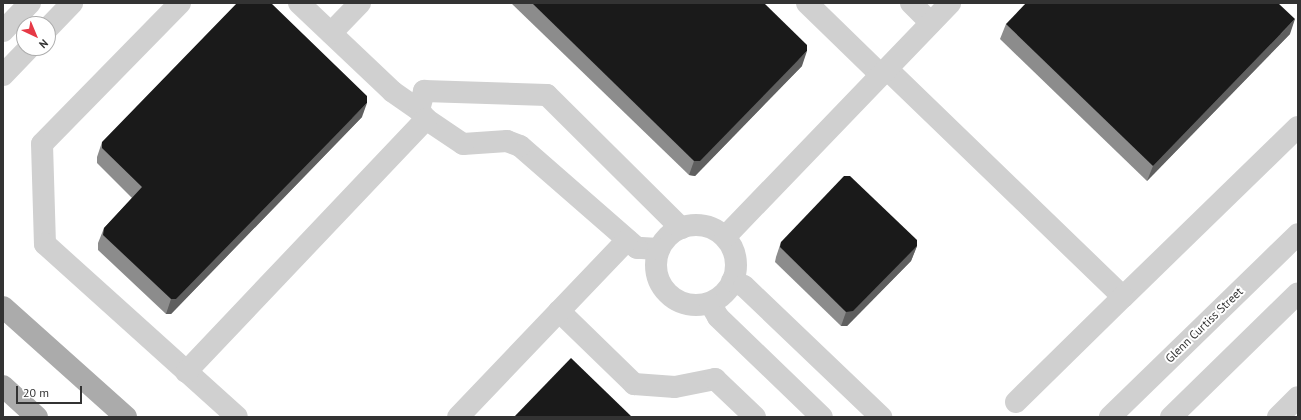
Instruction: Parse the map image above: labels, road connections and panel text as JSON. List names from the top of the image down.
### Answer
{
  "streets": {
    "street": ["Glenn Curtiss Street"]
  },
  "scale_bar": "20 m",
  "north": "bottom right"
}
